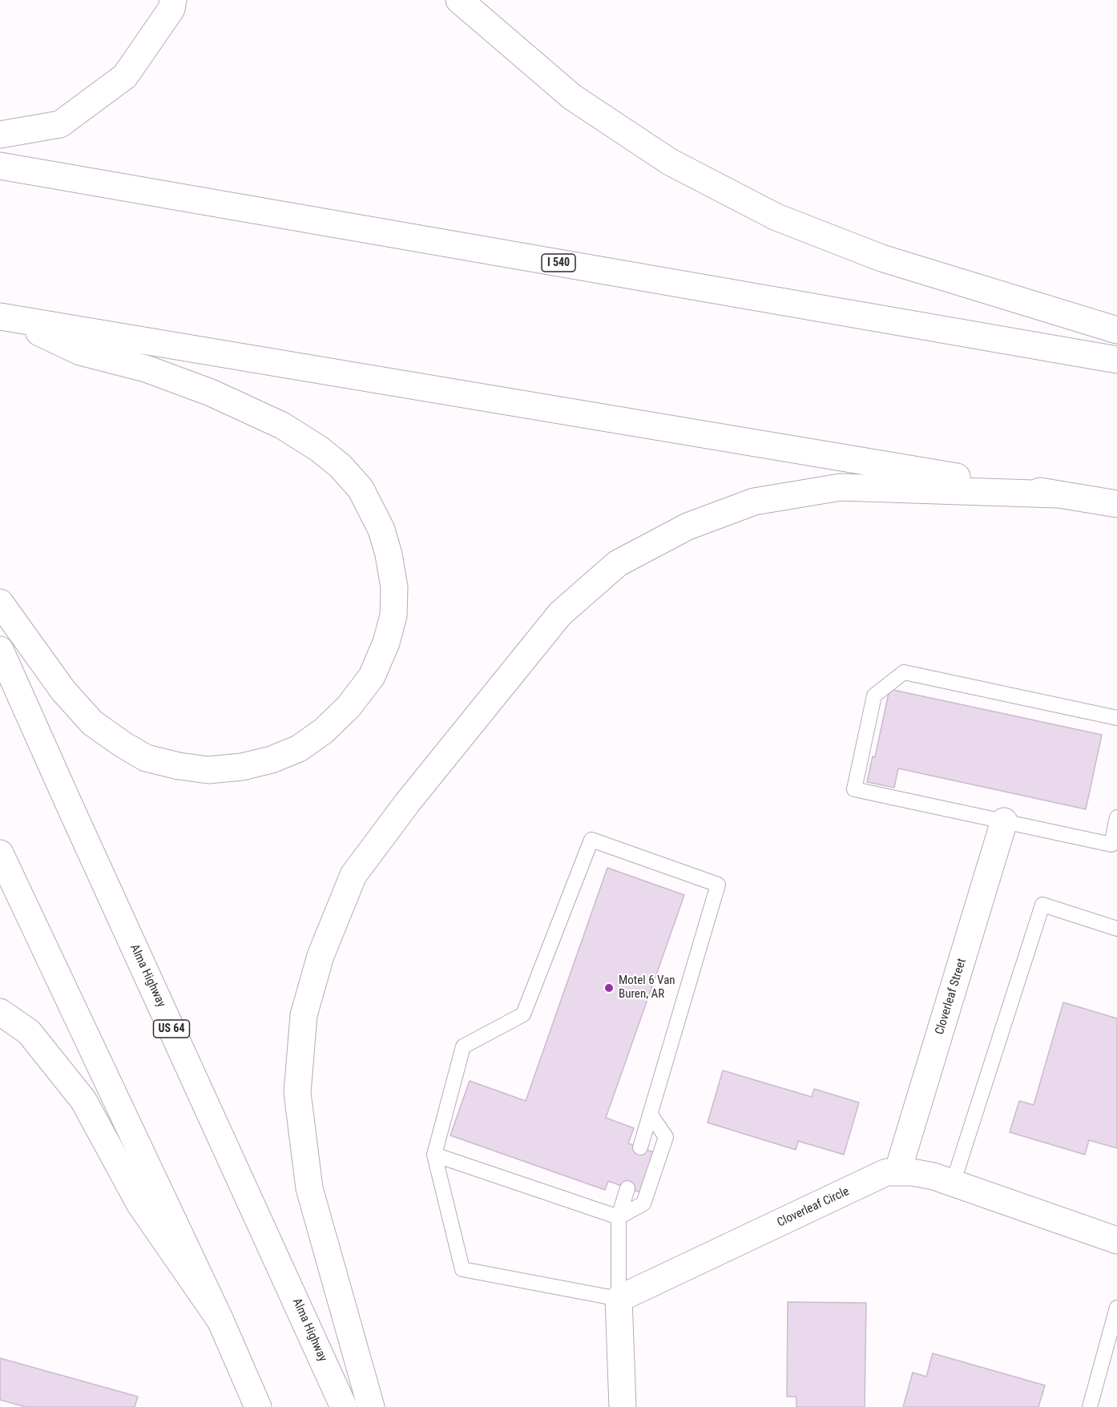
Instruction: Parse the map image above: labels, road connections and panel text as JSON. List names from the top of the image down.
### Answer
{
  "streets": {
    "main road": [
      "I 540",
      "Alma Highway",
      "Cloverleaf Street",
      "US 64",
      "Cloverleaf Circle"
    ]
  },
  "crossings": [
    ["Cloverleaf Street", "Cloverleaf Circle"]
  ],
  "places": ["Motel 6 Van Buren, AR"]
}
